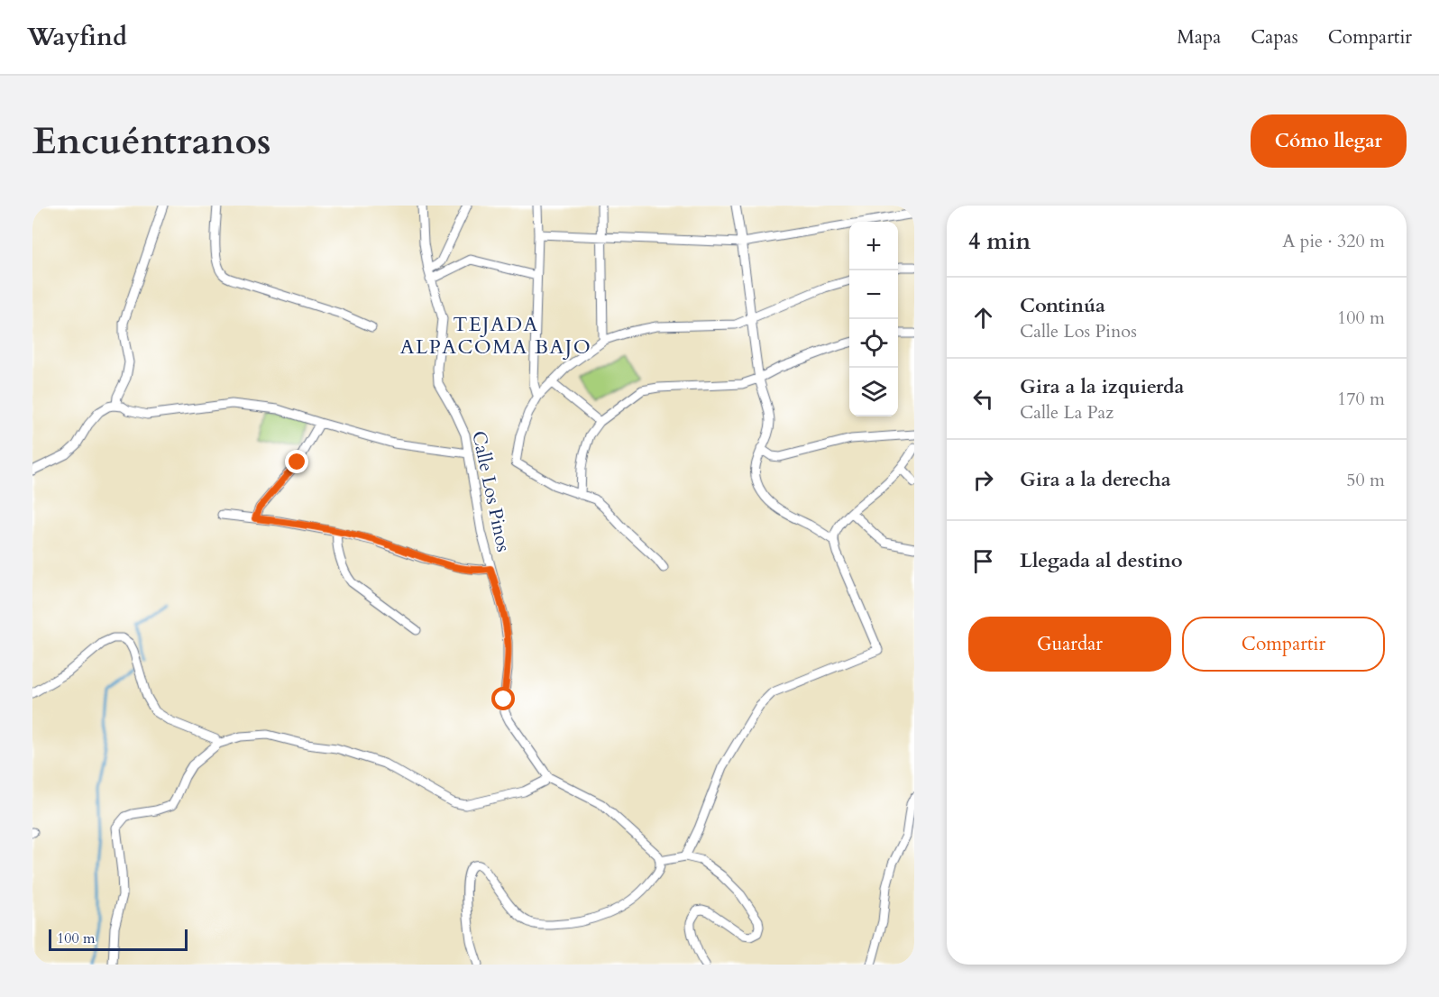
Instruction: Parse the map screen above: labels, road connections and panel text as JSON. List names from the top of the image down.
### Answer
{
  "streets": {
    "street": ["Calle Los Pinos"]
  },
  "districts": ["TEJADA ALPACOMA BAJO"],
  "scale_bar": "100 m",
  "page": {
    "header": "Wayfind",
    "nav": ["Mapa", "Capas", "Compartir"],
    "buttons": [
      "Cómo llegar",
      ["Guardar", "Compartir"]
    ],
    "title": "Encuéntranos",
    "heading": ["4 min", "A pie · 320 m"],
    "map_buttons": ["+", "−"],
    "list": [
      ["Continúa", "Calle Los Pinos", "100 m"],
      ["Gira a la izquierda", "Calle La Paz", "170 m"],
      ["Gira a la derecha", "50 m"],
      "Llegada al destino"
    ],
    "scale": "100 m"
  }
}
